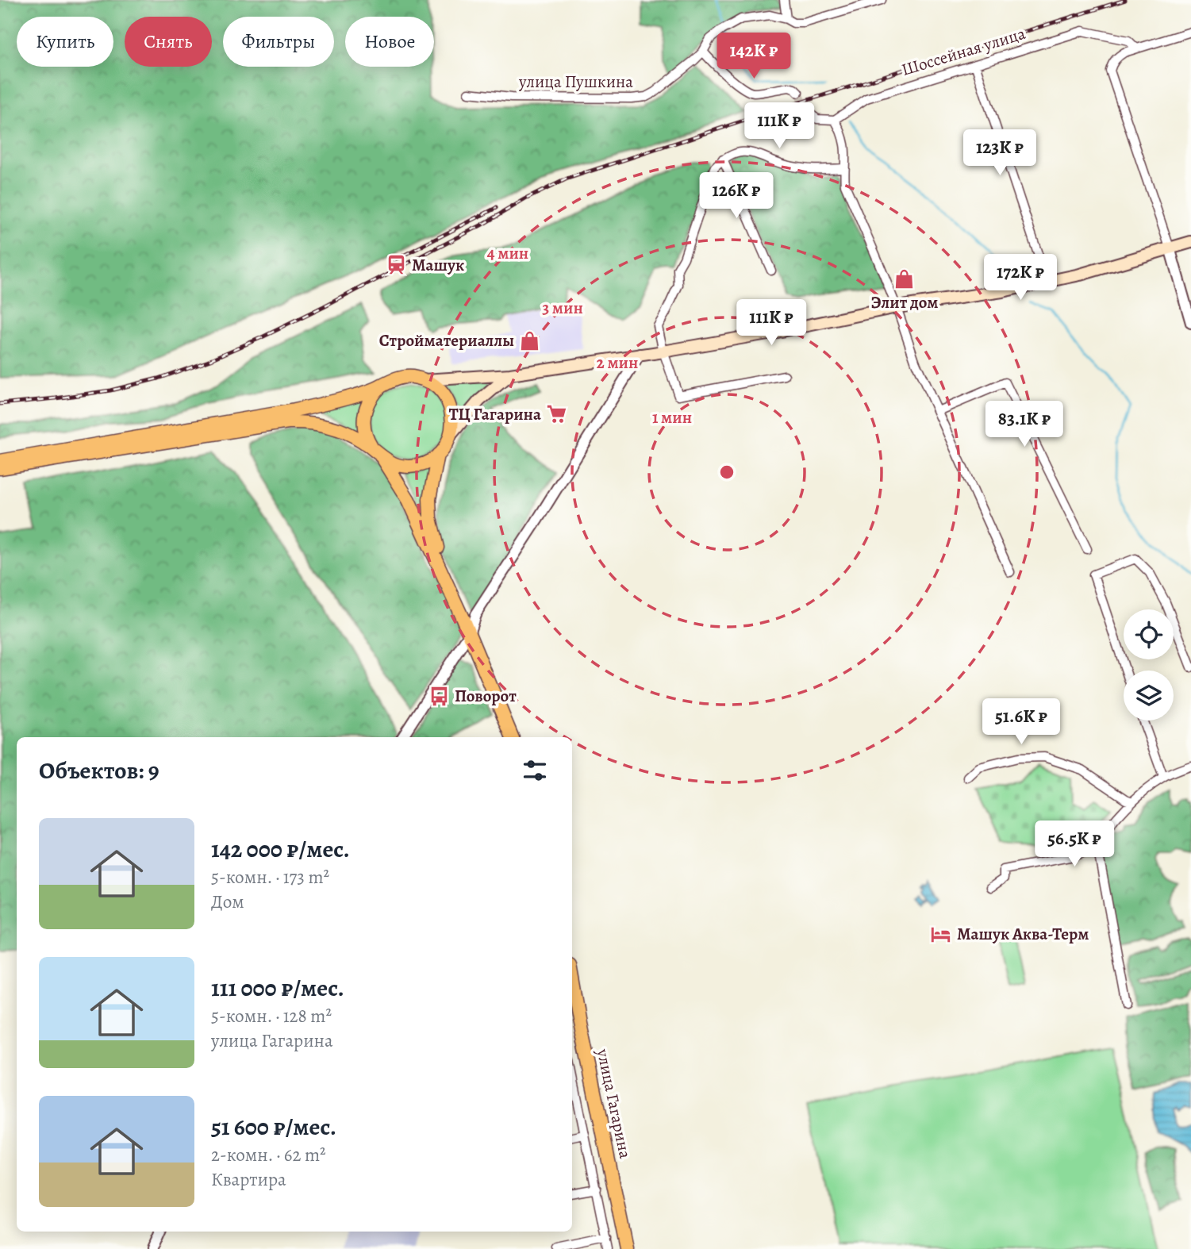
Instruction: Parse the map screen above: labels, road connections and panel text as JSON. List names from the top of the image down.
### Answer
{
  "streets": {
    "main road": ["улица Гагарина"],
    "street": ["Шоссейная улица", "улица Пушкина"]
  },
  "places": {
    "station": ["Машук"],
    "shop": ["Элит дом", "Стройматериаллы"],
    "supermarket": ["ТЦ Гагарина"],
    "bus stop": ["Поворот"],
    "hotel": ["Машук Аква-Терм"]
  },
  "page": {
    "chip": [
      "Купить",
      "Снять",
      "Фильтры",
      "Новое"
    ],
    "price": [
      "142K ₽",
      "111K ₽",
      "123K ₽",
      "126K ₽",
      "172K ₽",
      "111K ₽",
      "83.1K ₽",
      "51.6K ₽",
      "56.5K ₽"
    ],
    "heading": "Объектов: 9",
    "list": [
      {
        "name": "142 000 ₽/мес.",
        "note": "5-комн. · 173 m² · Дом"
      },
      {
        "name": "111 000 ₽/мес.",
        "note": "5-комн. · 128 m² · улица Гагарина"
      },
      {
        "name": "51 600 ₽/мес.",
        "note": "2-комн. · 62 m² · Квартира"
      }
    ]
  },
  "rings": [
    "4 мин",
    "3 мин",
    "2 мин",
    "1 мин"
  ]
}
